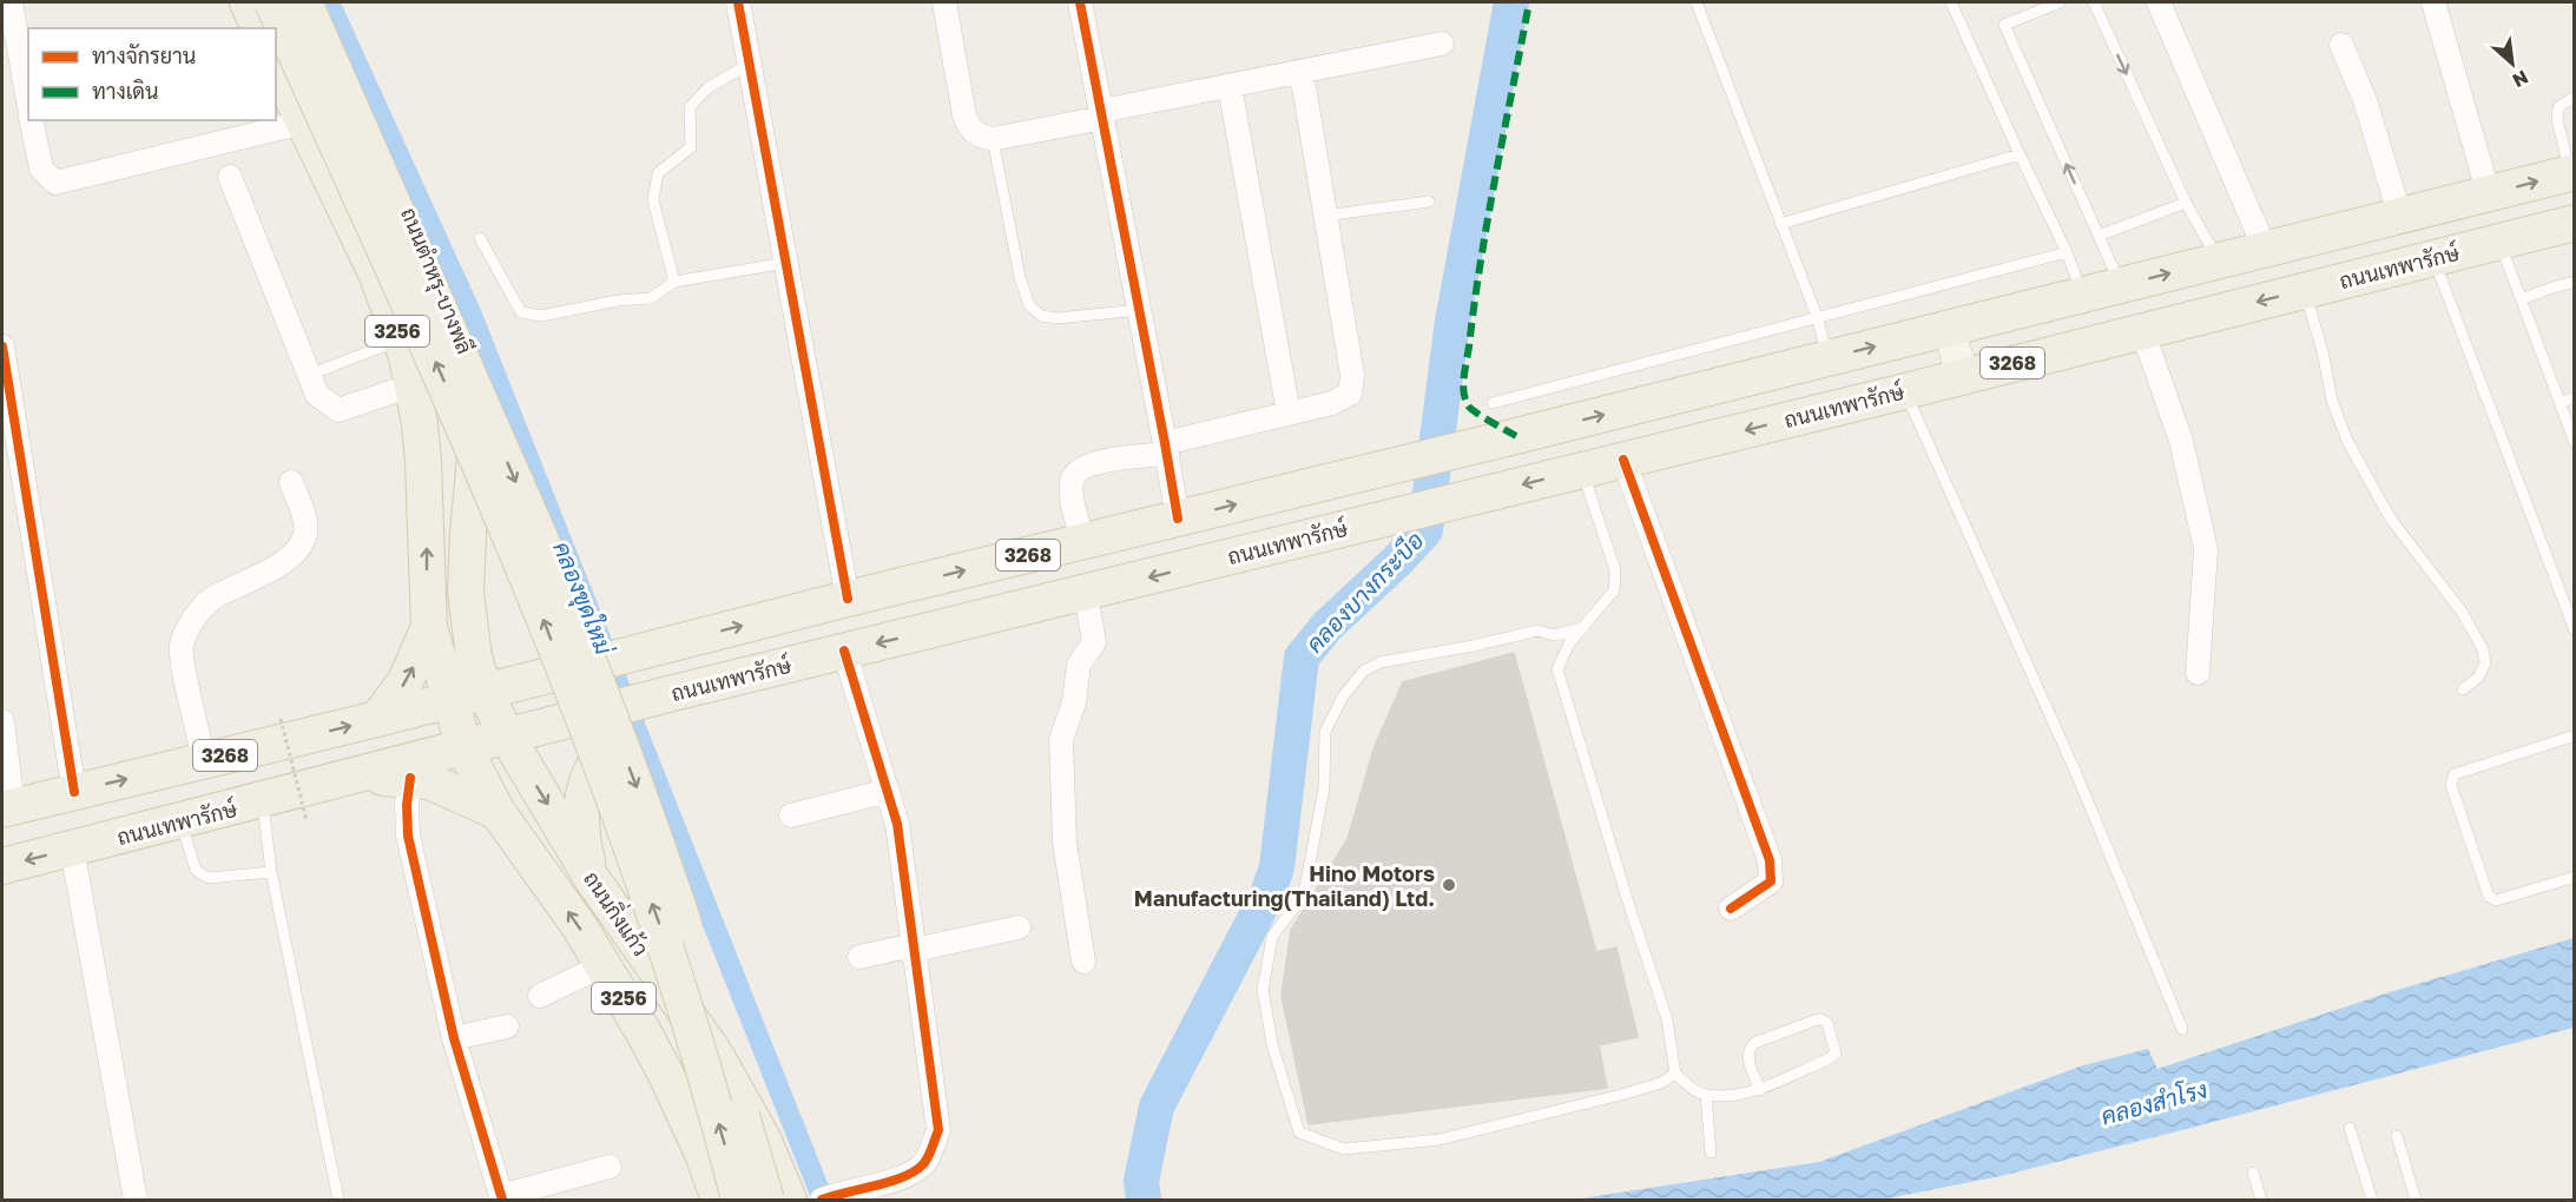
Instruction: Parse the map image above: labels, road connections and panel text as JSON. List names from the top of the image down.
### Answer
{
  "streets": {
    "main road": [
      "ถนนเทพารักษ์",
      "ถนนตำหรุ-บางพลี",
      "3256",
      "3268",
      "ถนนกิ่งแก้ว"
    ]
  },
  "crossings": [
    ["ถนนเทพารักษ์", "ถนนตำหรุ-บางพลี"],
    ["ถนนเทพารักษ์", "3256"],
    ["ถนนเทพารักษ์", "ถนนกิ่งแก้ว"],
    ["ถนนตำหรุ-บางพลี", "3268"],
    ["ถนนตำหรุ-บางพลี", "ถนนกิ่งแก้ว"],
    ["3256", "3268"],
    ["3256", "ถนนกิ่งแก้ว"]
  ],
  "water": ["คลองบางกระบือ", "คลองขุดใหม่", "คลองสำโรง"],
  "places": ["Hino Motors Manufacturing(Thailand) Ltd."],
  "legend": ["ทางจักรยาน", "ทางเดิน"],
  "north": "bottom right"
}
